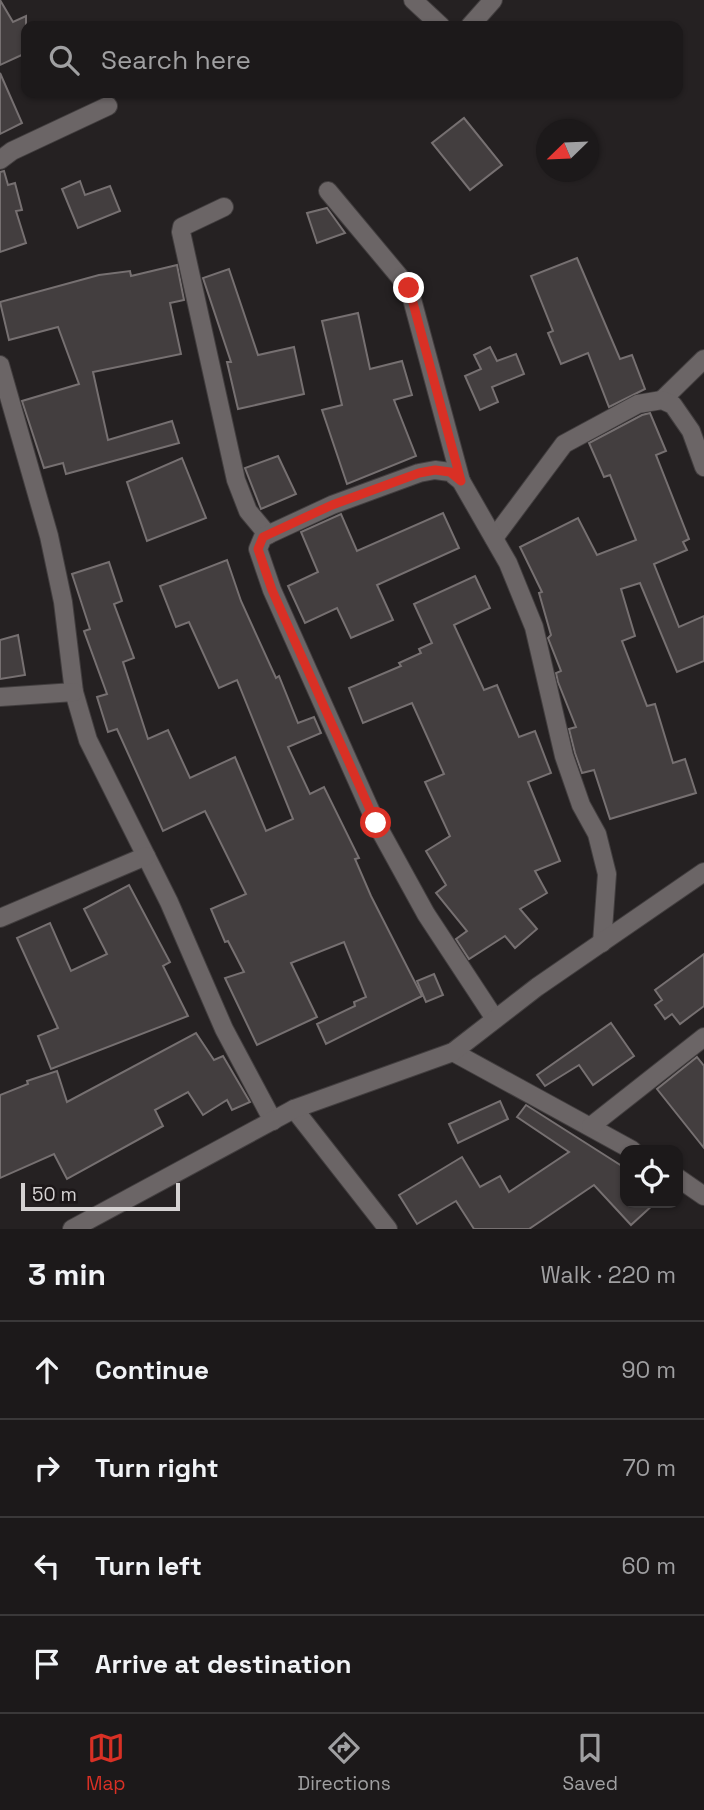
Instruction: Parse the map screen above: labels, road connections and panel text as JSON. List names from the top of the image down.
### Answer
{
  "scale_bar": "50 m",
  "north": "bottom left",
  "page": {
    "search": "Search here",
    "scale": "50 m",
    "heading": ["3 min", "Walk · 220 m"],
    "list": [
      ["Continue", "90 m"],
      ["Turn right", "70 m"],
      ["Turn left", "60 m"],
      "Arrive at destination"
    ],
    "nav": ["Map", "Directions", "Saved"]
  }
}
